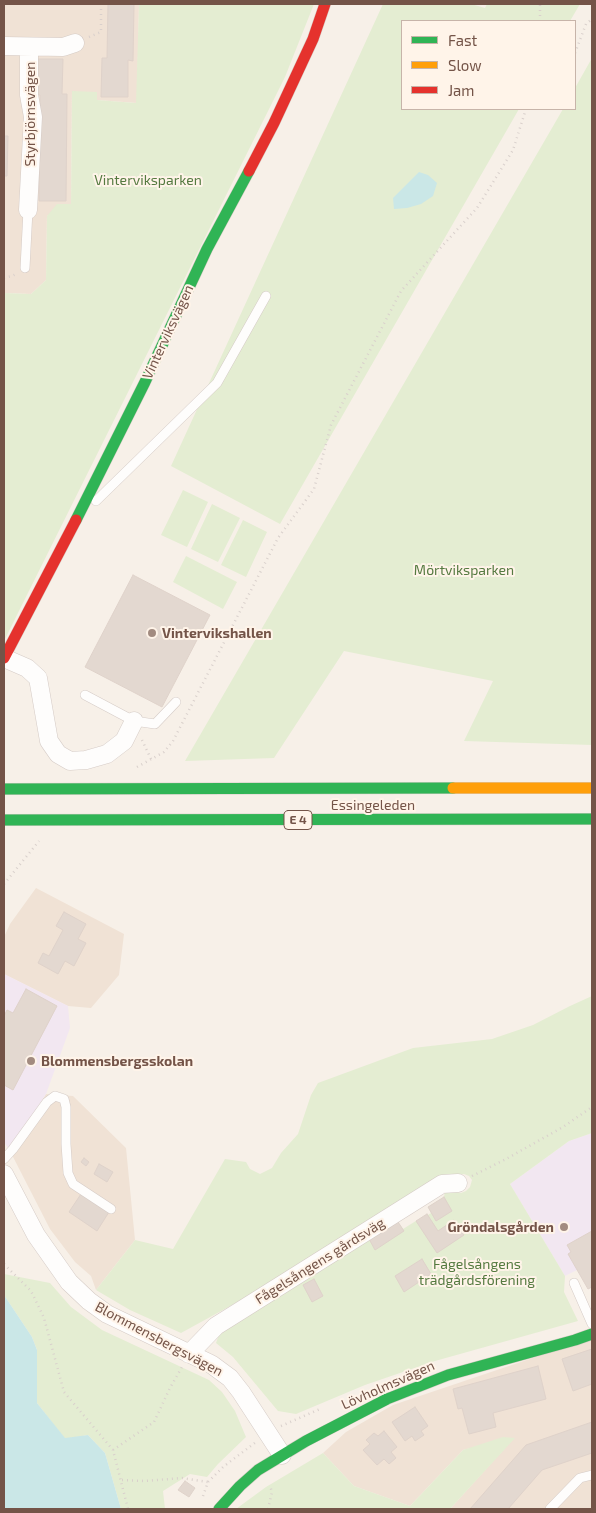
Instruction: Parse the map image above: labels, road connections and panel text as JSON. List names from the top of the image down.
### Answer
{
  "streets": {
    "main road": [
      "Vinterviksvägen",
      "Essingeleden",
      "E 4",
      "Lövholmsvägen"
    ],
    "street": ["Styrbjörnsvägen", "Fågelsångens gårdsväg", "Blommensbergsvägen"]
  },
  "crossings": [
    ["Fågelsångens gårdsväg", "Blommensbergsvägen"],
    ["Blommensbergsvägen", "Lövholmsvägen"]
  ],
  "parks": ["Vinterviksparken", "Mörtviksparken", "Fågelsångens trädgårdsförening"],
  "places": ["Vintervikshallen", "Blommensbergsskolan", "Gröndalsgården"],
  "legend": ["Fast", "Slow", "Jam"]
}
